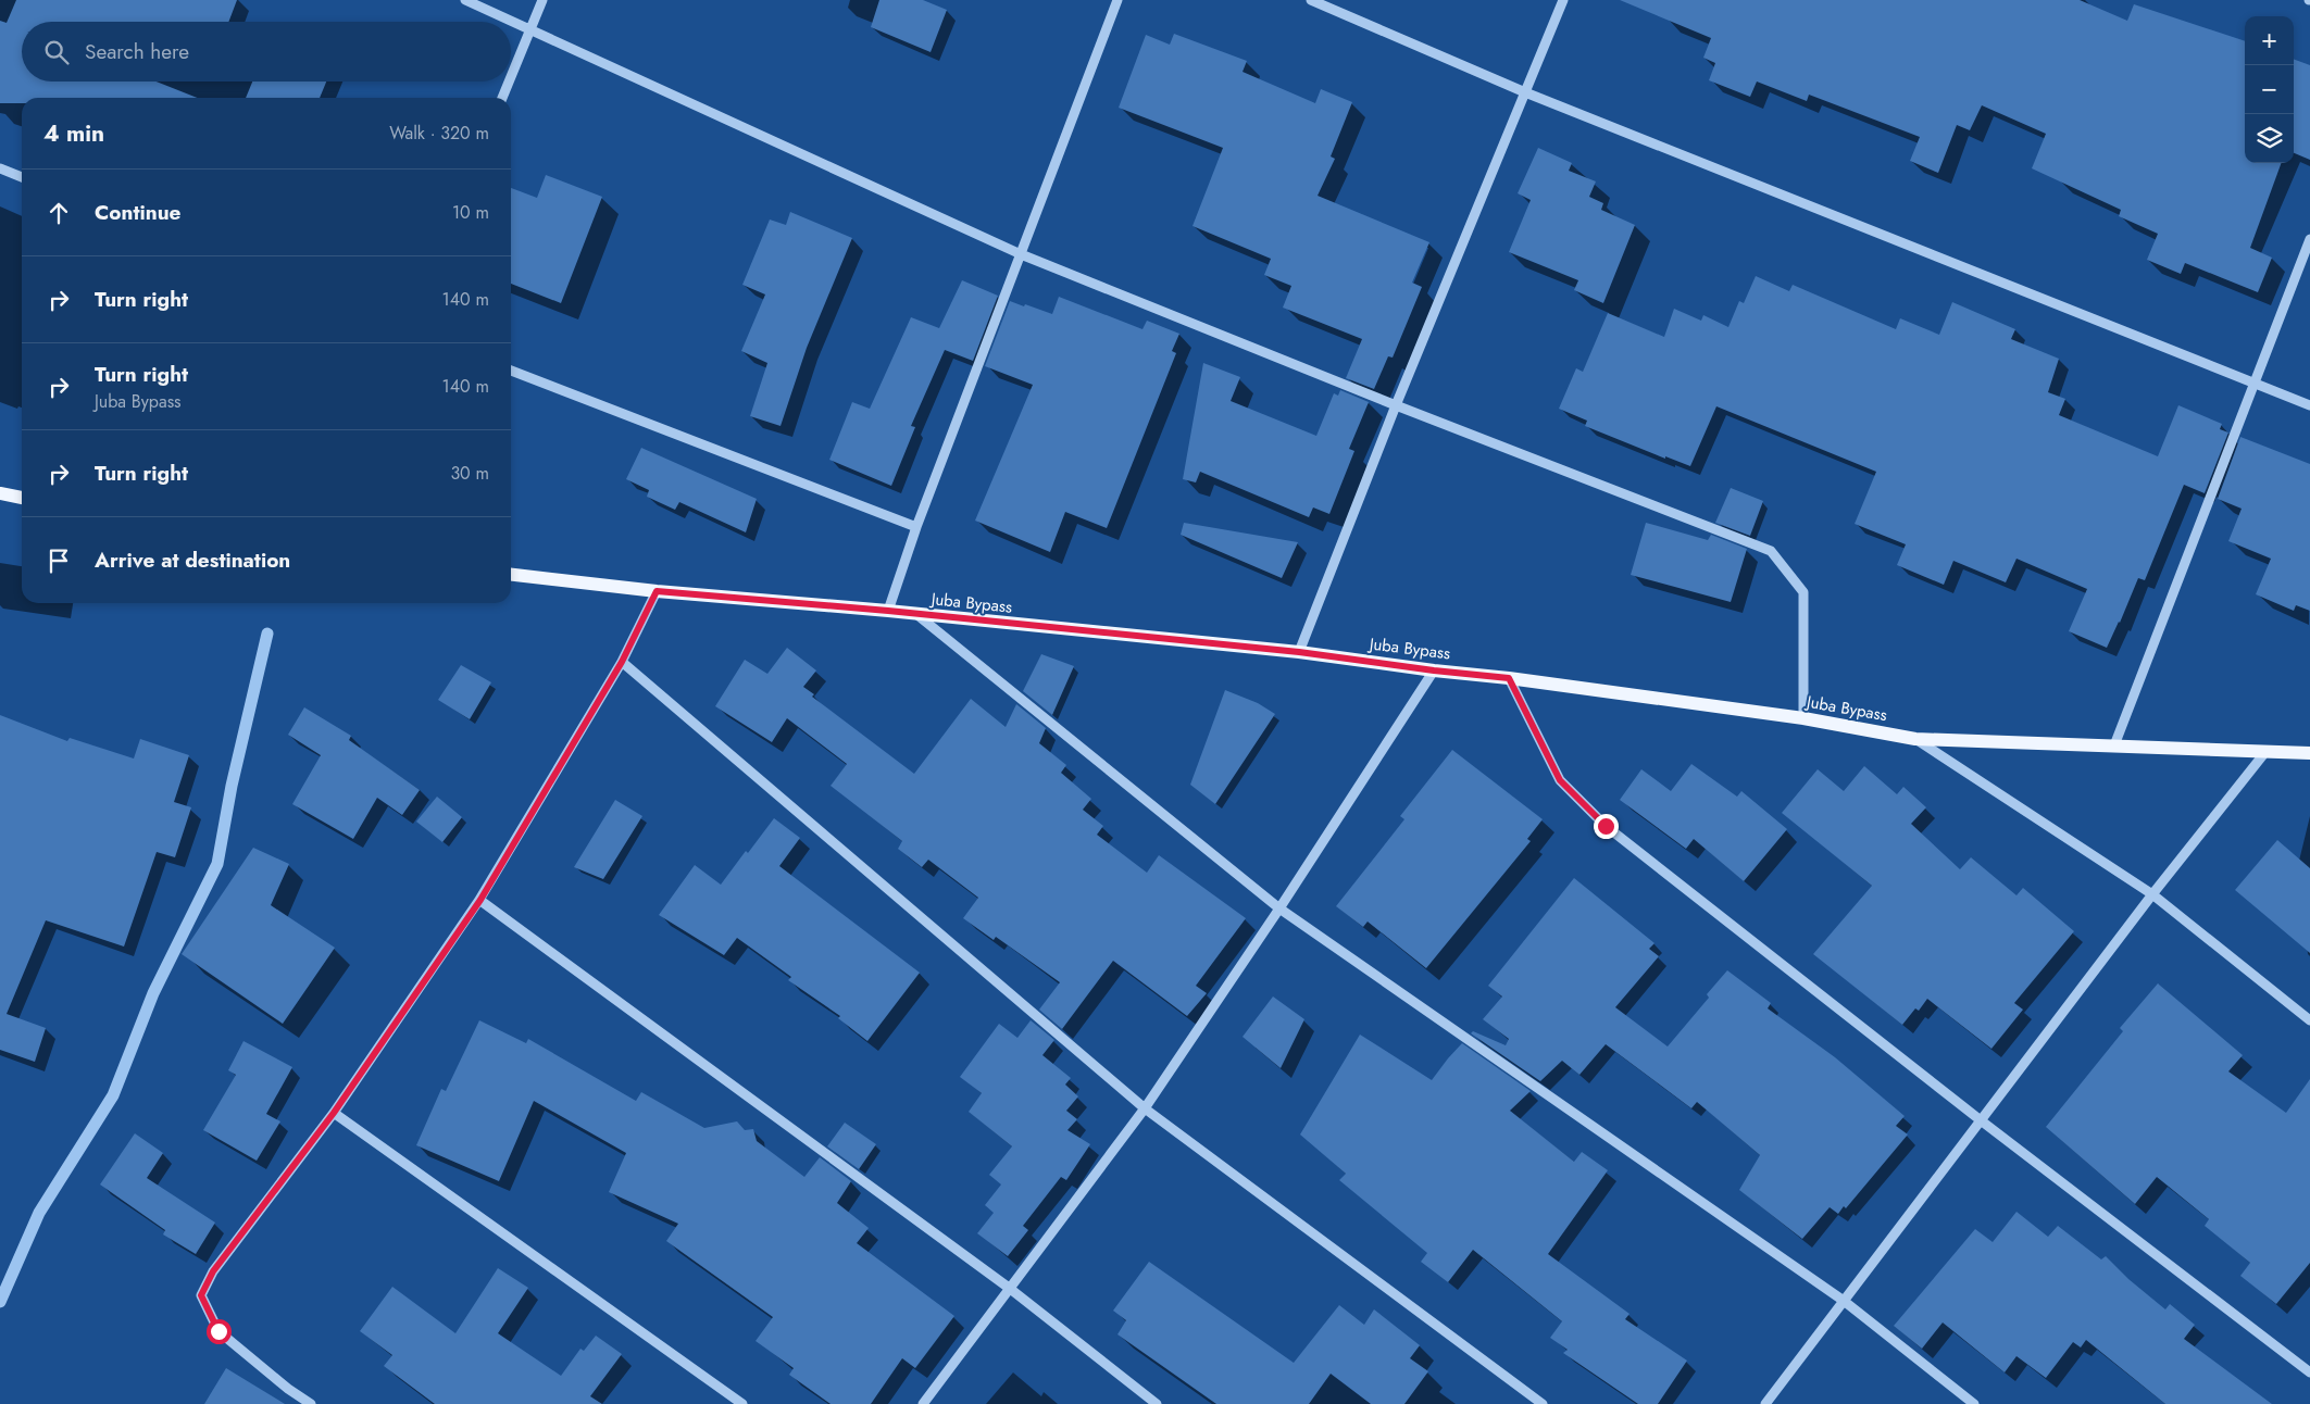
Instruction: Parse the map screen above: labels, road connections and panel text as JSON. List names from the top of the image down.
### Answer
{
  "streets": {
    "main road": ["Juba Bypass"]
  },
  "page": {
    "map_buttons": ["+", "−"],
    "search": "Search here",
    "heading": ["4 min", "Walk · 320 m"],
    "list": [
      ["Continue", "10 m"],
      ["Turn right", "140 m"],
      ["Turn right", "Juba Bypass", "140 m"],
      ["Turn right", "30 m"],
      "Arrive at destination"
    ]
  }
}
